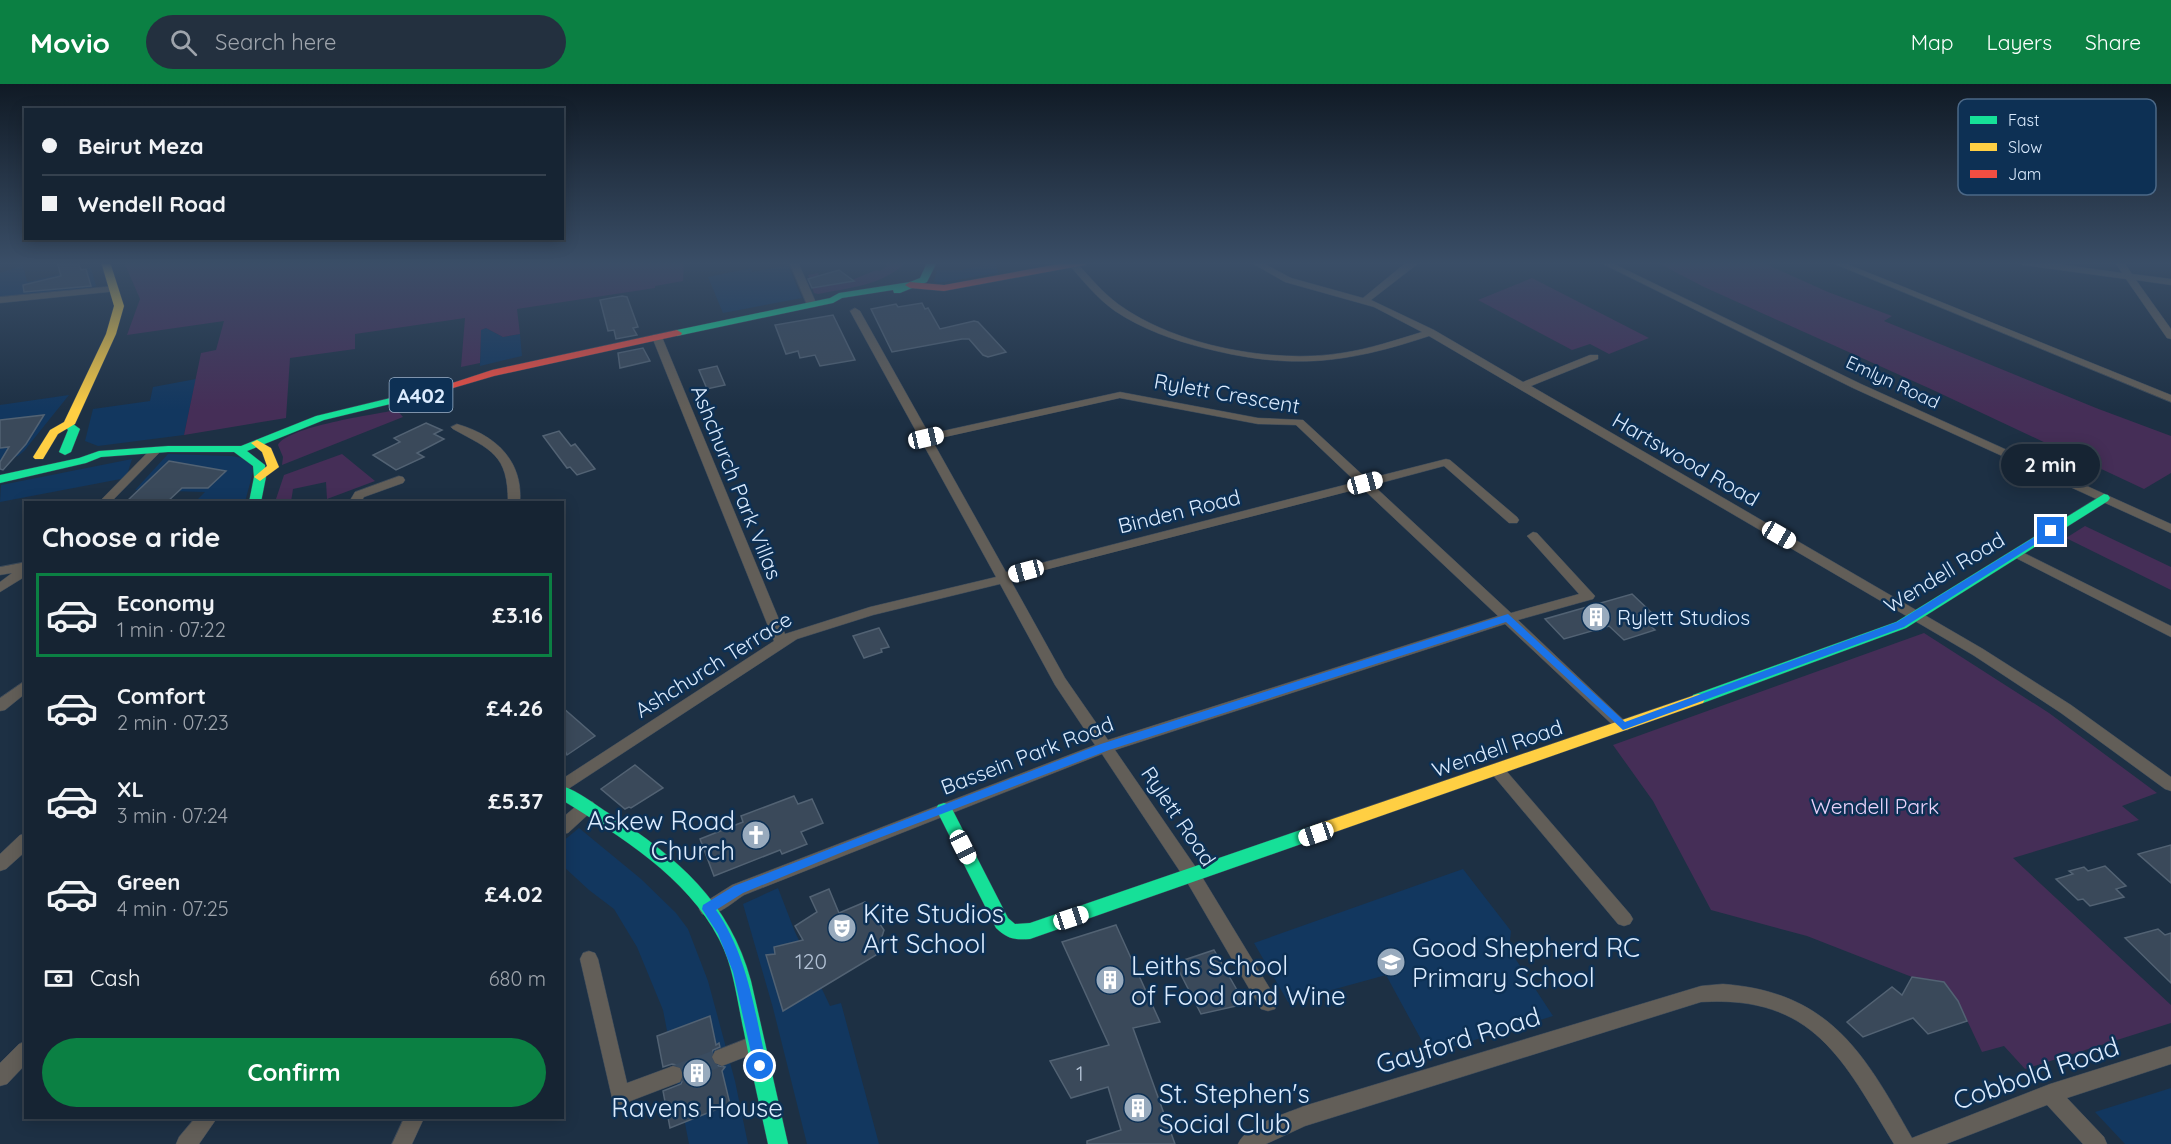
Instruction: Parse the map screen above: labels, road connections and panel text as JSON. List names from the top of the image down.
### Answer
{
  "streets": {
    "main road": ["A402", "Wendell Road"],
    "street": [
      "Emlyn Road",
      "Rylett Crescent",
      "Hartswood Road",
      "Ashchurch Park Villas",
      "Binden Road",
      "Ashchurch Terrace",
      "Bassein Park Road",
      "Rylett Road",
      "Gayford Road",
      "Cobbold Road"
    ]
  },
  "crossings": [
    ["Emlyn Road", "Wendell Road"],
    ["Rylett Crescent", "Binden Road"],
    ["Rylett Crescent", "Wendell Road"],
    ["Rylett Crescent", "Bassein Park Road"],
    ["Rylett Crescent", "Rylett Road"],
    ["A402", "Ashchurch Park Villas"],
    ["Hartswood Road", "Wendell Road"],
    ["Ashchurch Park Villas", "Ashchurch Terrace"],
    ["Binden Road", "Ashchurch Terrace"],
    ["Binden Road", "Rylett Road"],
    ["Wendell Road", "Bassein Park Road"],
    ["Wendell Road", "Rylett Road"],
    ["Ashchurch Terrace", "Rylett Road"],
    ["Bassein Park Road", "Rylett Road"]
  ],
  "parks": ["Wendell Park"],
  "places": {
    "building": [
      "Rylett Studios",
      "Leiths School of Food and Wine",
      "Ravens House",
      "St. Stephen's Social Club"
    ],
    "church": ["Askew Road Church"],
    "theatre": ["Kite Studios Art School"],
    "school or university": ["Good Shepherd RC Primary School"]
  },
  "house_numbers": ["120", "1"],
  "legend": ["Fast", "Slow", "Jam"],
  "page": {
    "header": "Movio",
    "search": "Search here",
    "nav": ["Map", "Layers", "Share"],
    "banner": ["Beirut Meza", "Wendell Road"],
    "bubble": "2 min",
    "heading": "Choose a ride",
    "list": [
      {
        "name": "Economy",
        "note": "1 min · 07:22",
        "value": "£3.16"
      },
      {
        "name": "Comfort",
        "note": "2 min · 07:23",
        "value": "£4.26"
      },
      {
        "name": "XL",
        "note": "3 min · 07:24",
        "value": "£5.37"
      },
      {
        "name": "Green",
        "note": "4 min · 07:25",
        "value": "£4.02"
      }
    ],
    "pay": ["Cash", "680 m"],
    "buttons": "Confirm"
  }
}
